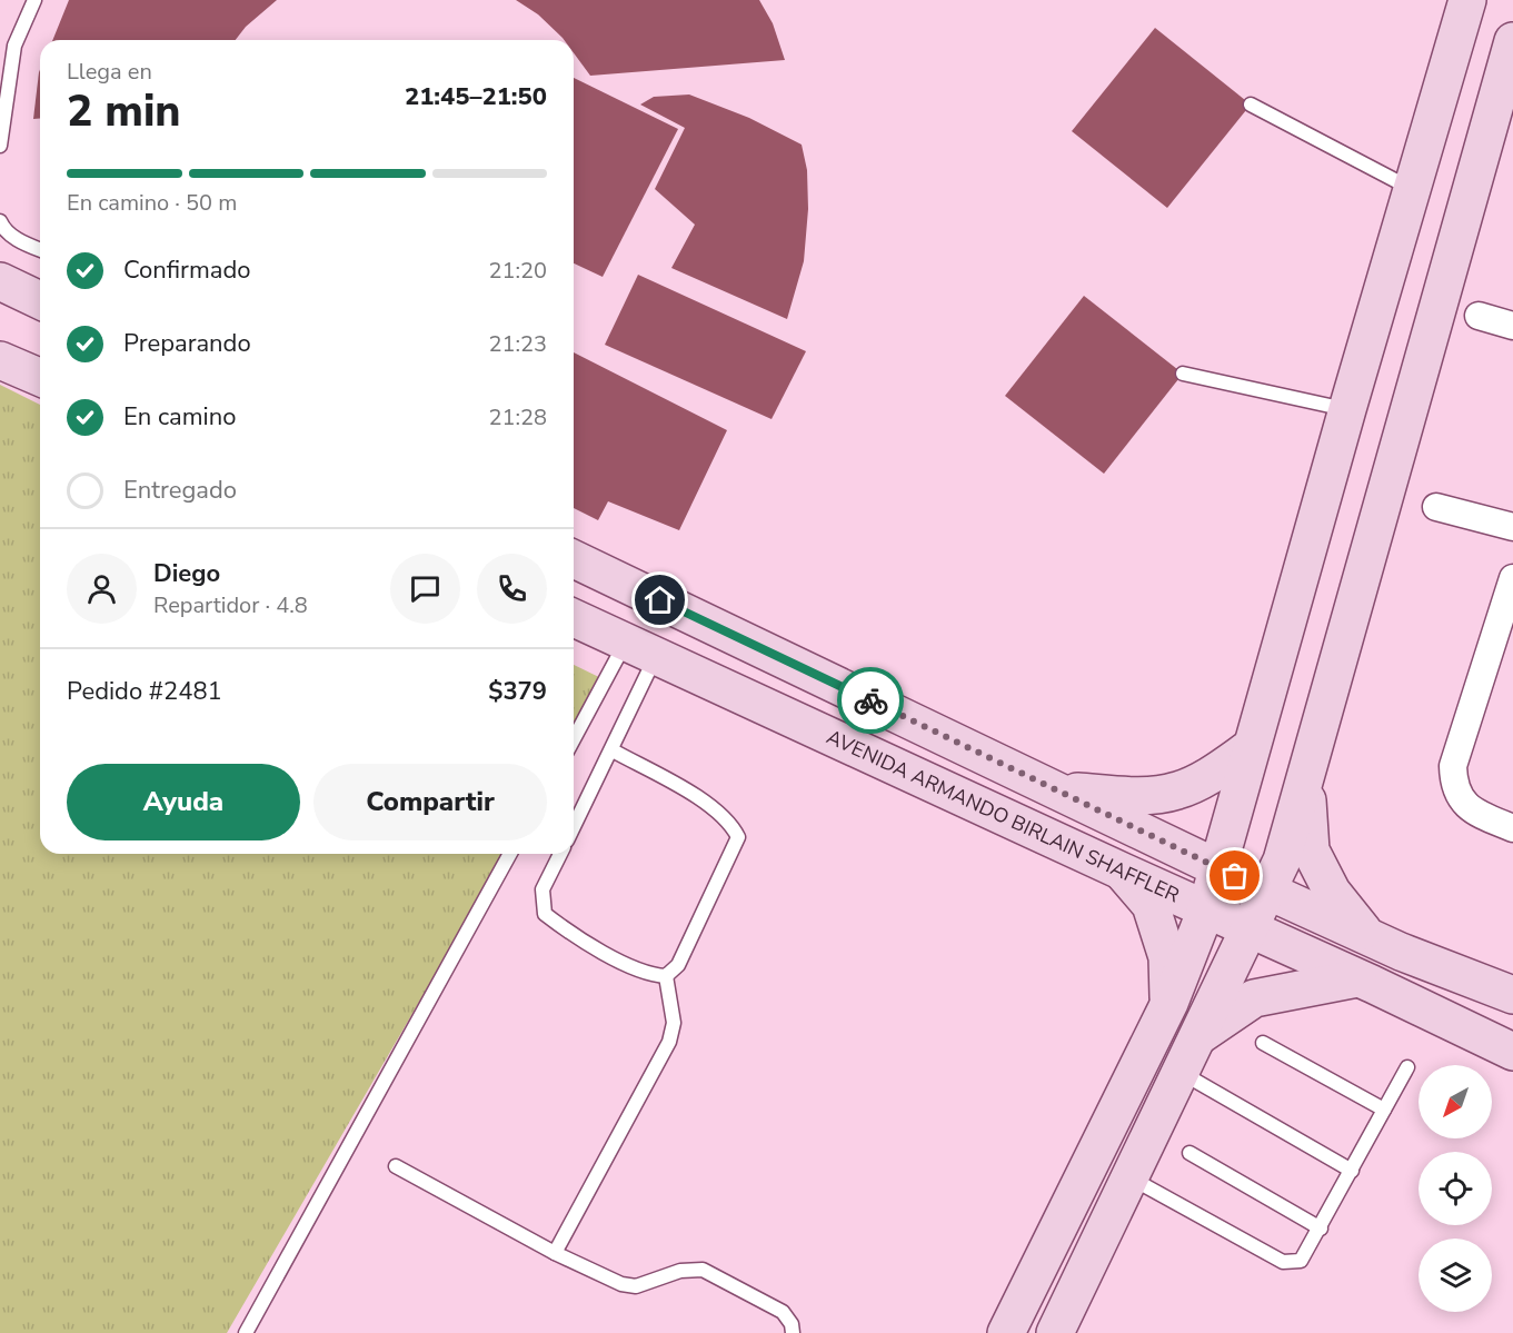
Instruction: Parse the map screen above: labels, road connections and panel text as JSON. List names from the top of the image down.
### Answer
{
  "streets": {
    "street": ["AVENIDA ARMANDO BIRLAIN SHAFFLER"]
  },
  "north": "bottom left",
  "page": {
    "heading": ["2 min", "Llega en", "21:45–21:50"],
    "panel": [
      "Diego",
      "Repartidor · 4.8",
      "Pedido #2481",
      "$379"
    ],
    "bar": "En camino · 50 m",
    "list": [
      ["Confirmado", "21:20"],
      ["Preparando", "21:23"],
      ["En camino", "21:28"],
      "Entregado"
    ],
    "buttons": ["Ayuda", "Compartir"]
  }
}
